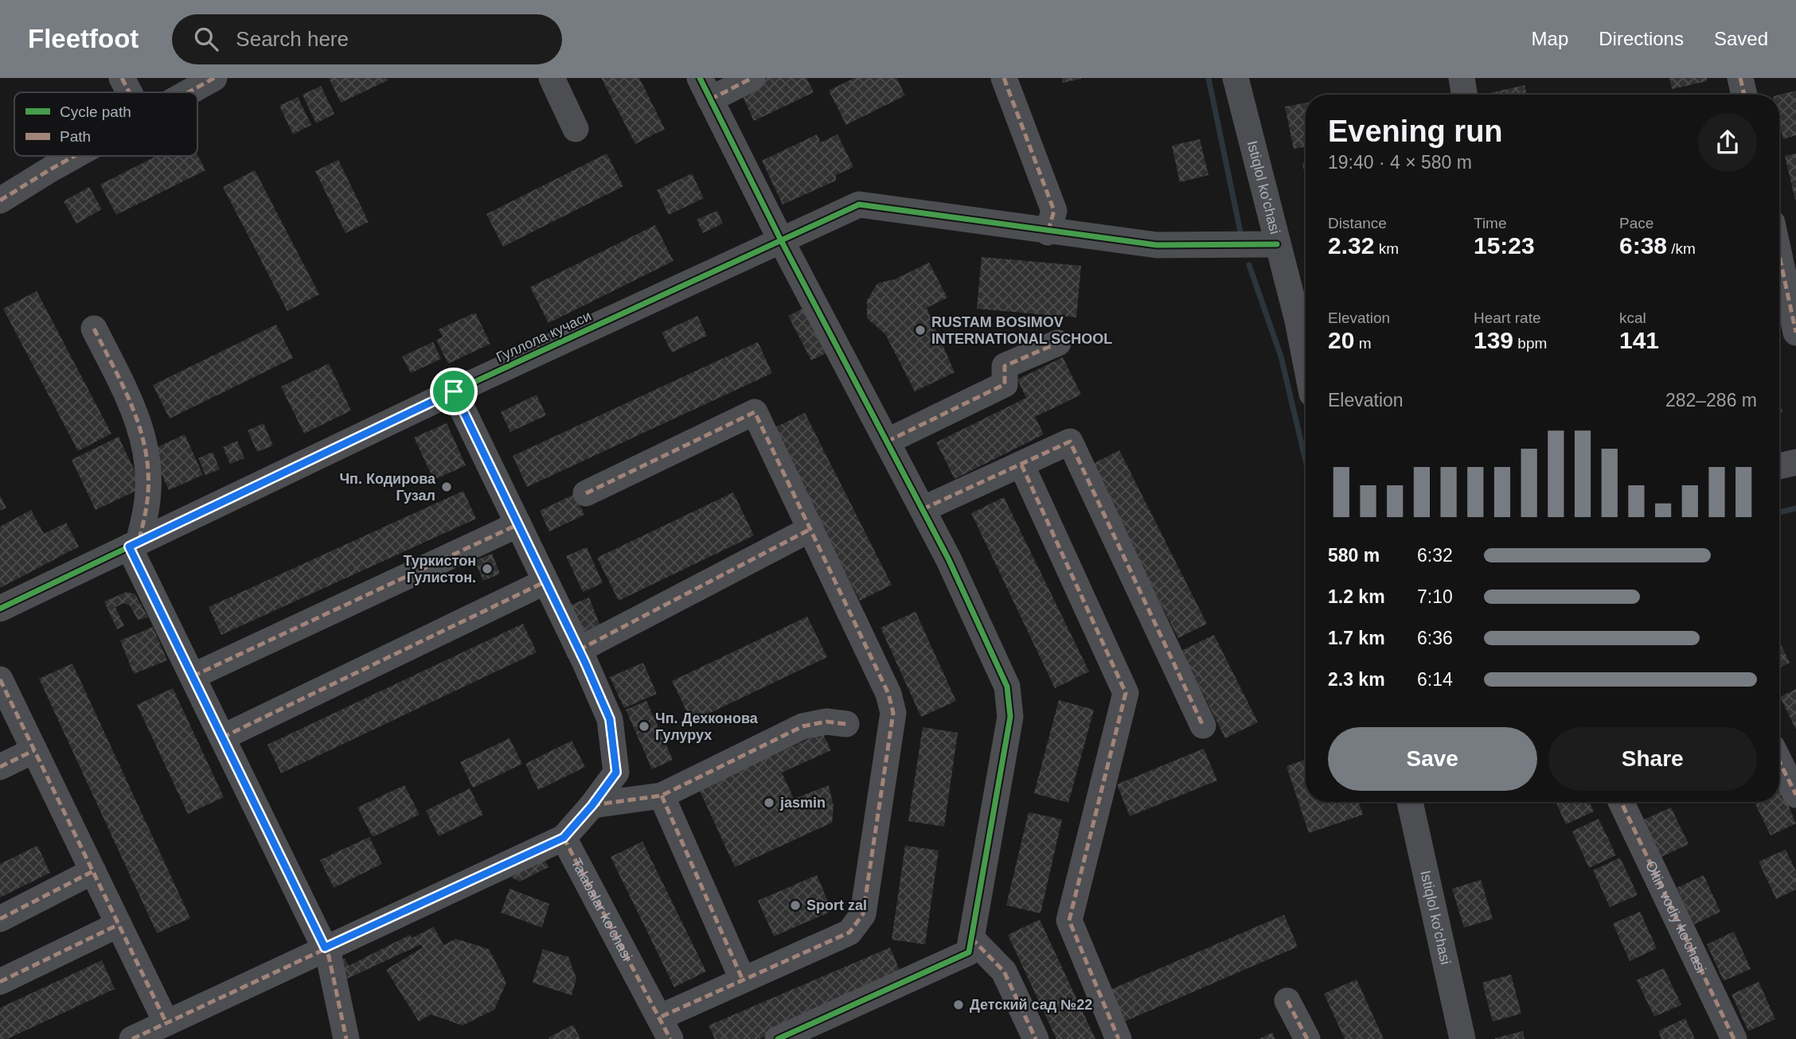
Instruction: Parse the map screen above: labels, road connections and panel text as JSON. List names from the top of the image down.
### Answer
{
  "streets": {
    "street": [
      "Istiqlol ko'chasi",
      "Гуллола кучаси",
      "Talabalar ko'chasi",
      "Oltin vodiy ko'chasi"
    ]
  },
  "places": [
    "RUSTAM BOSIMOV INTERNATIONAL SCHOOL",
    "Чп. Кодирова Гузал",
    "Туркистон Гулистон.",
    "Чп. Дехконова Гулурух",
    "jasmin",
    "Sport zal",
    "Детский сад №22"
  ],
  "legend": ["Cycle path", "Path"],
  "page": {
    "header": "Fleetfoot",
    "search": "Search here",
    "nav": ["Map", "Directions", "Saved"],
    "heading": ["Evening run", "19:40 · 4 × 580 m"],
    "stats": [
      ["Distance", "2.32 km"],
      ["Time", "15:23"],
      ["Pace", "6:38 /km"],
      ["Elevation", "20 m"],
      ["Heart rate", "139 bpm"],
      ["kcal", "141"]
    ],
    "chart": ["Elevation", "282–286 m"],
    "list": [
      {
        "name": "580 m",
        "note": "6:32"
      },
      {
        "name": "1.2 km",
        "note": "7:10"
      },
      {
        "name": "1.7 km",
        "note": "6:36"
      },
      {
        "name": "2.3 km",
        "note": "6:14"
      }
    ],
    "buttons": ["Save", "Share"]
  }
}
